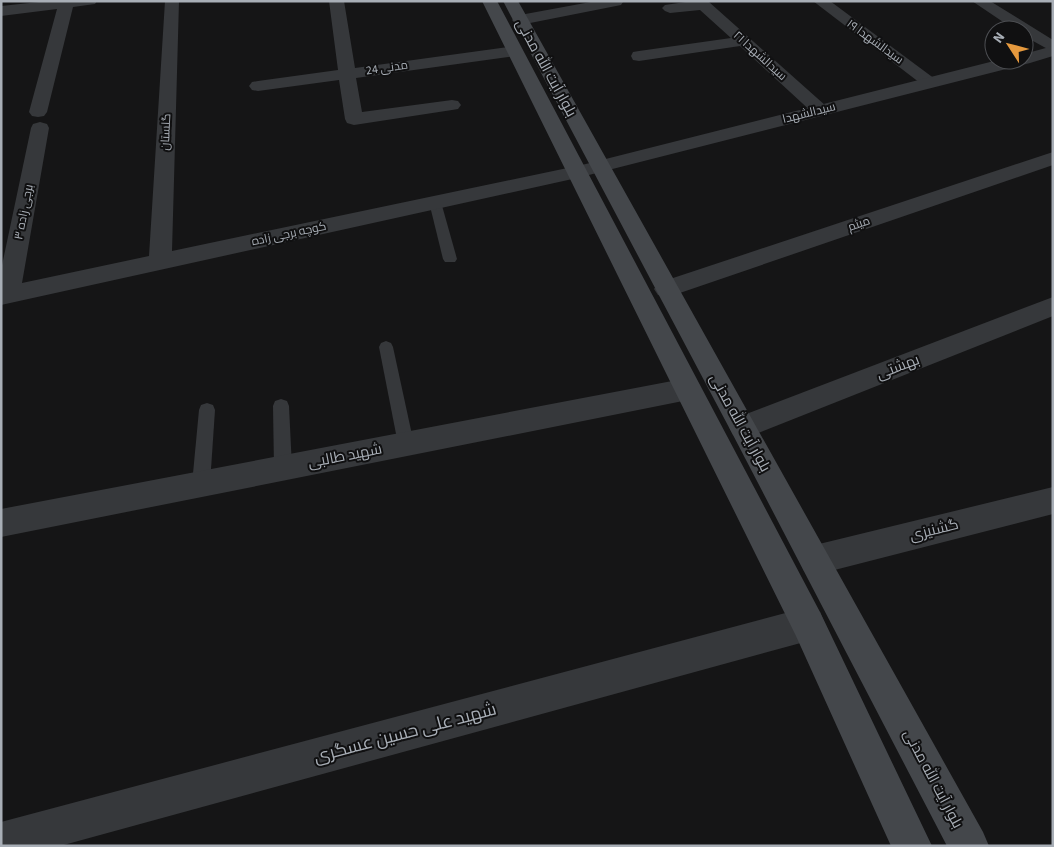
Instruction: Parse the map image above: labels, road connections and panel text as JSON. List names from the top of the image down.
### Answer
{
  "streets": {
    "main road": ["بلوار آیت الله مدنی"],
    "street": [
      "سیدالشهدا ۱۹",
      "سیدالشهدا ۲۱",
      "مدنی 24",
      "سیدالشهدا",
      "گلستان",
      "برجی زاده ۳",
      "میثم",
      "کوچه برجى زاده",
      "بهشتی",
      "شهید طالبی",
      "گشنیزی",
      "شهید علی حسین عسگری"
    ]
  },
  "crossings": [
    ["سیدالشهدا ۱۹", "سیدالشهدا"],
    ["سیدالشهدا ۲۱", "سیدالشهدا"],
    ["مدنی 24", "بلوار آیت الله مدنی"],
    ["بلوار آیت الله مدنی", "سیدالشهدا"],
    ["بلوار آیت الله مدنی", "میثم"],
    ["بلوار آیت الله مدنی", "کوچه برجى زاده"],
    ["بلوار آیت الله مدنی", "بهشتی"],
    ["بلوار آیت الله مدنی", "شهید طالبی"],
    ["بلوار آیت الله مدنی", "گشنیزی"],
    ["بلوار آیت الله مدنی", "شهید علی حسین عسگری"],
    ["سیدالشهدا", "کوچه برجى زاده"],
    ["گلستان", "کوچه برجى زاده"],
    ["برجی زاده ۳", "کوچه برجى زاده"]
  ],
  "north": "top left"
}
